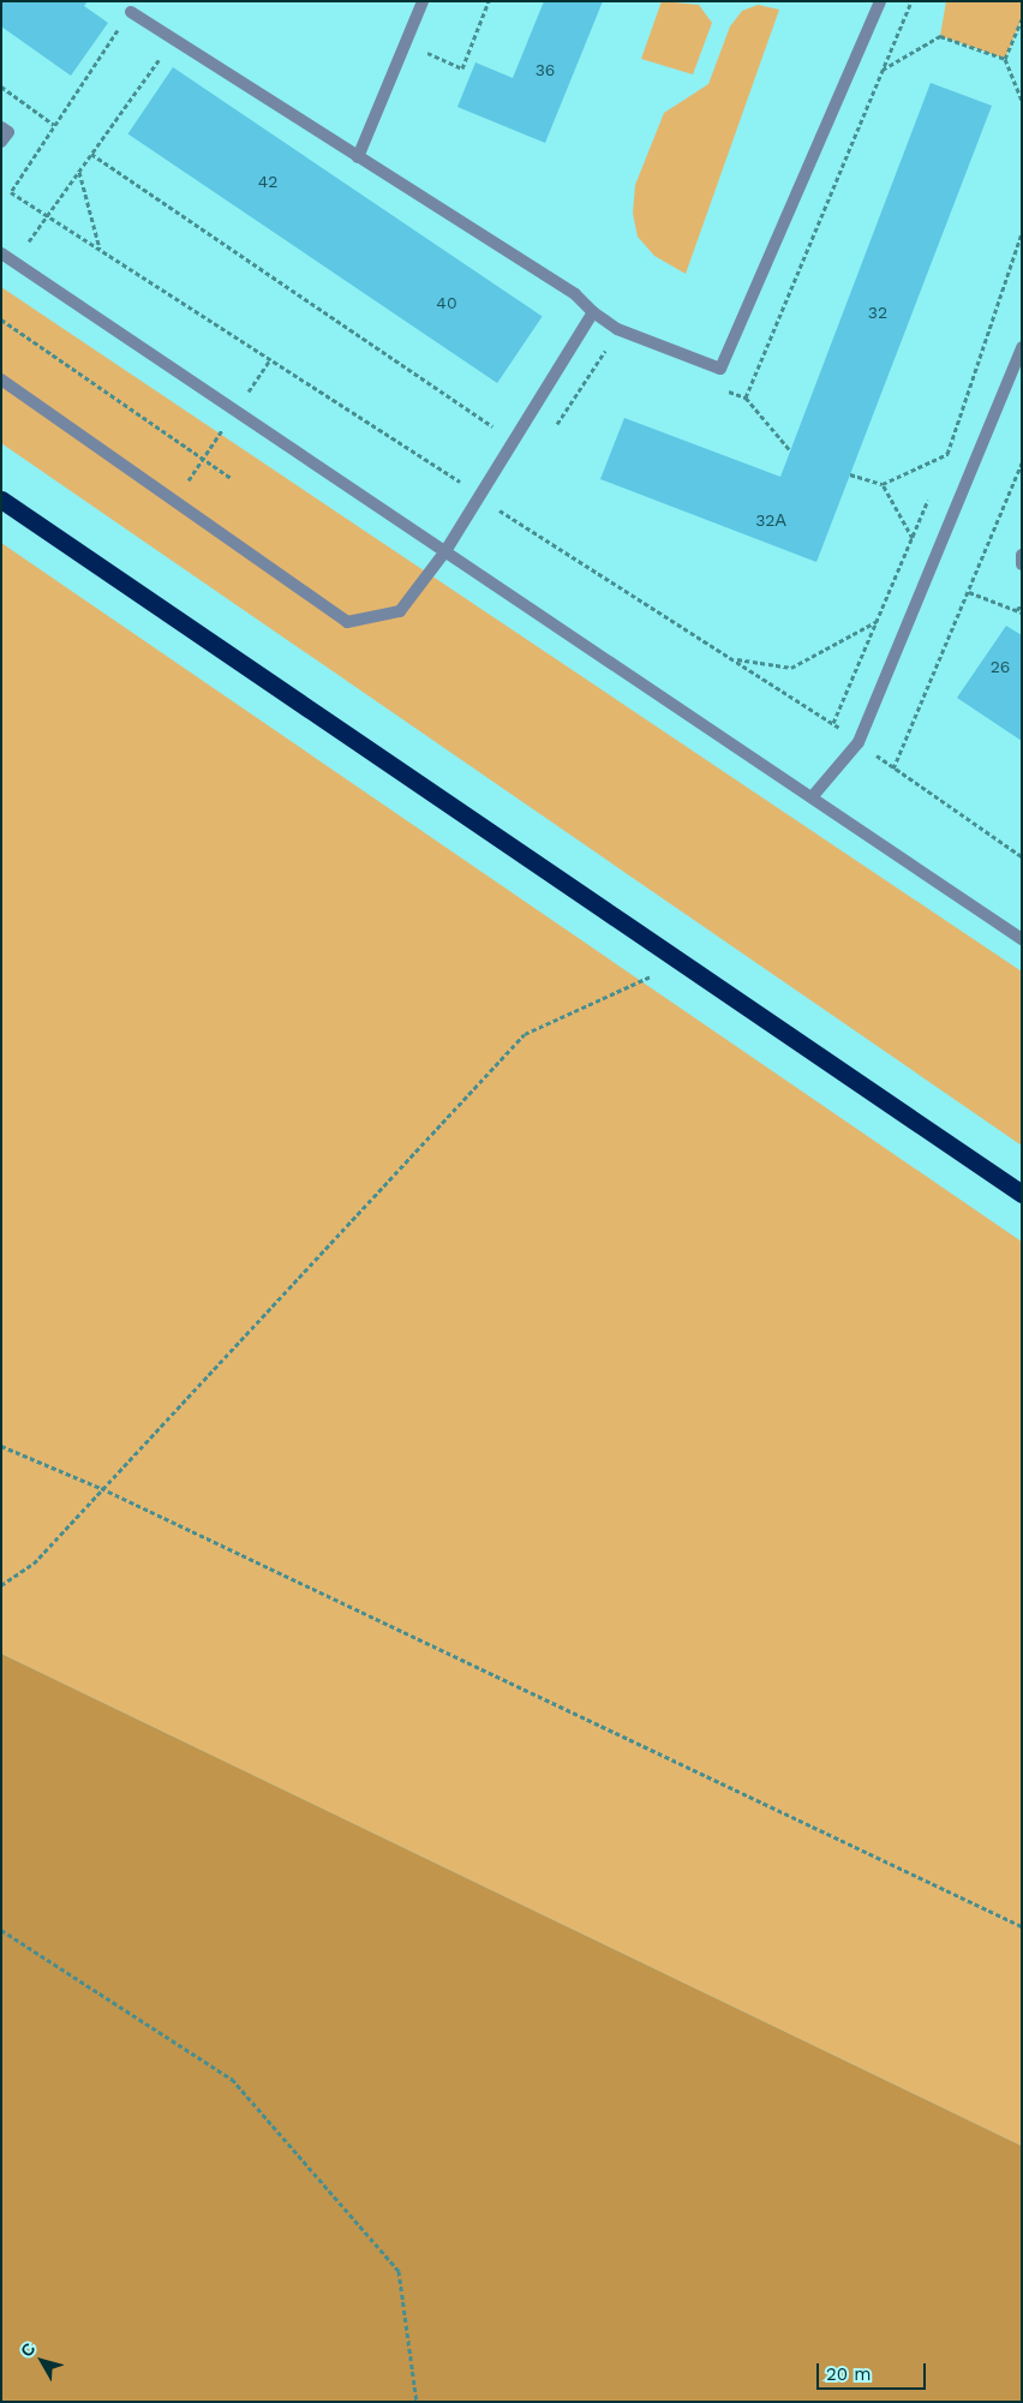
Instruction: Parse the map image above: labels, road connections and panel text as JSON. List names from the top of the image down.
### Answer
{
  "house_numbers": [
    "36",
    "42",
    "40",
    "32",
    "32А",
    "26"
  ],
  "scale_bar": "20 m",
  "north": "top left"
}
